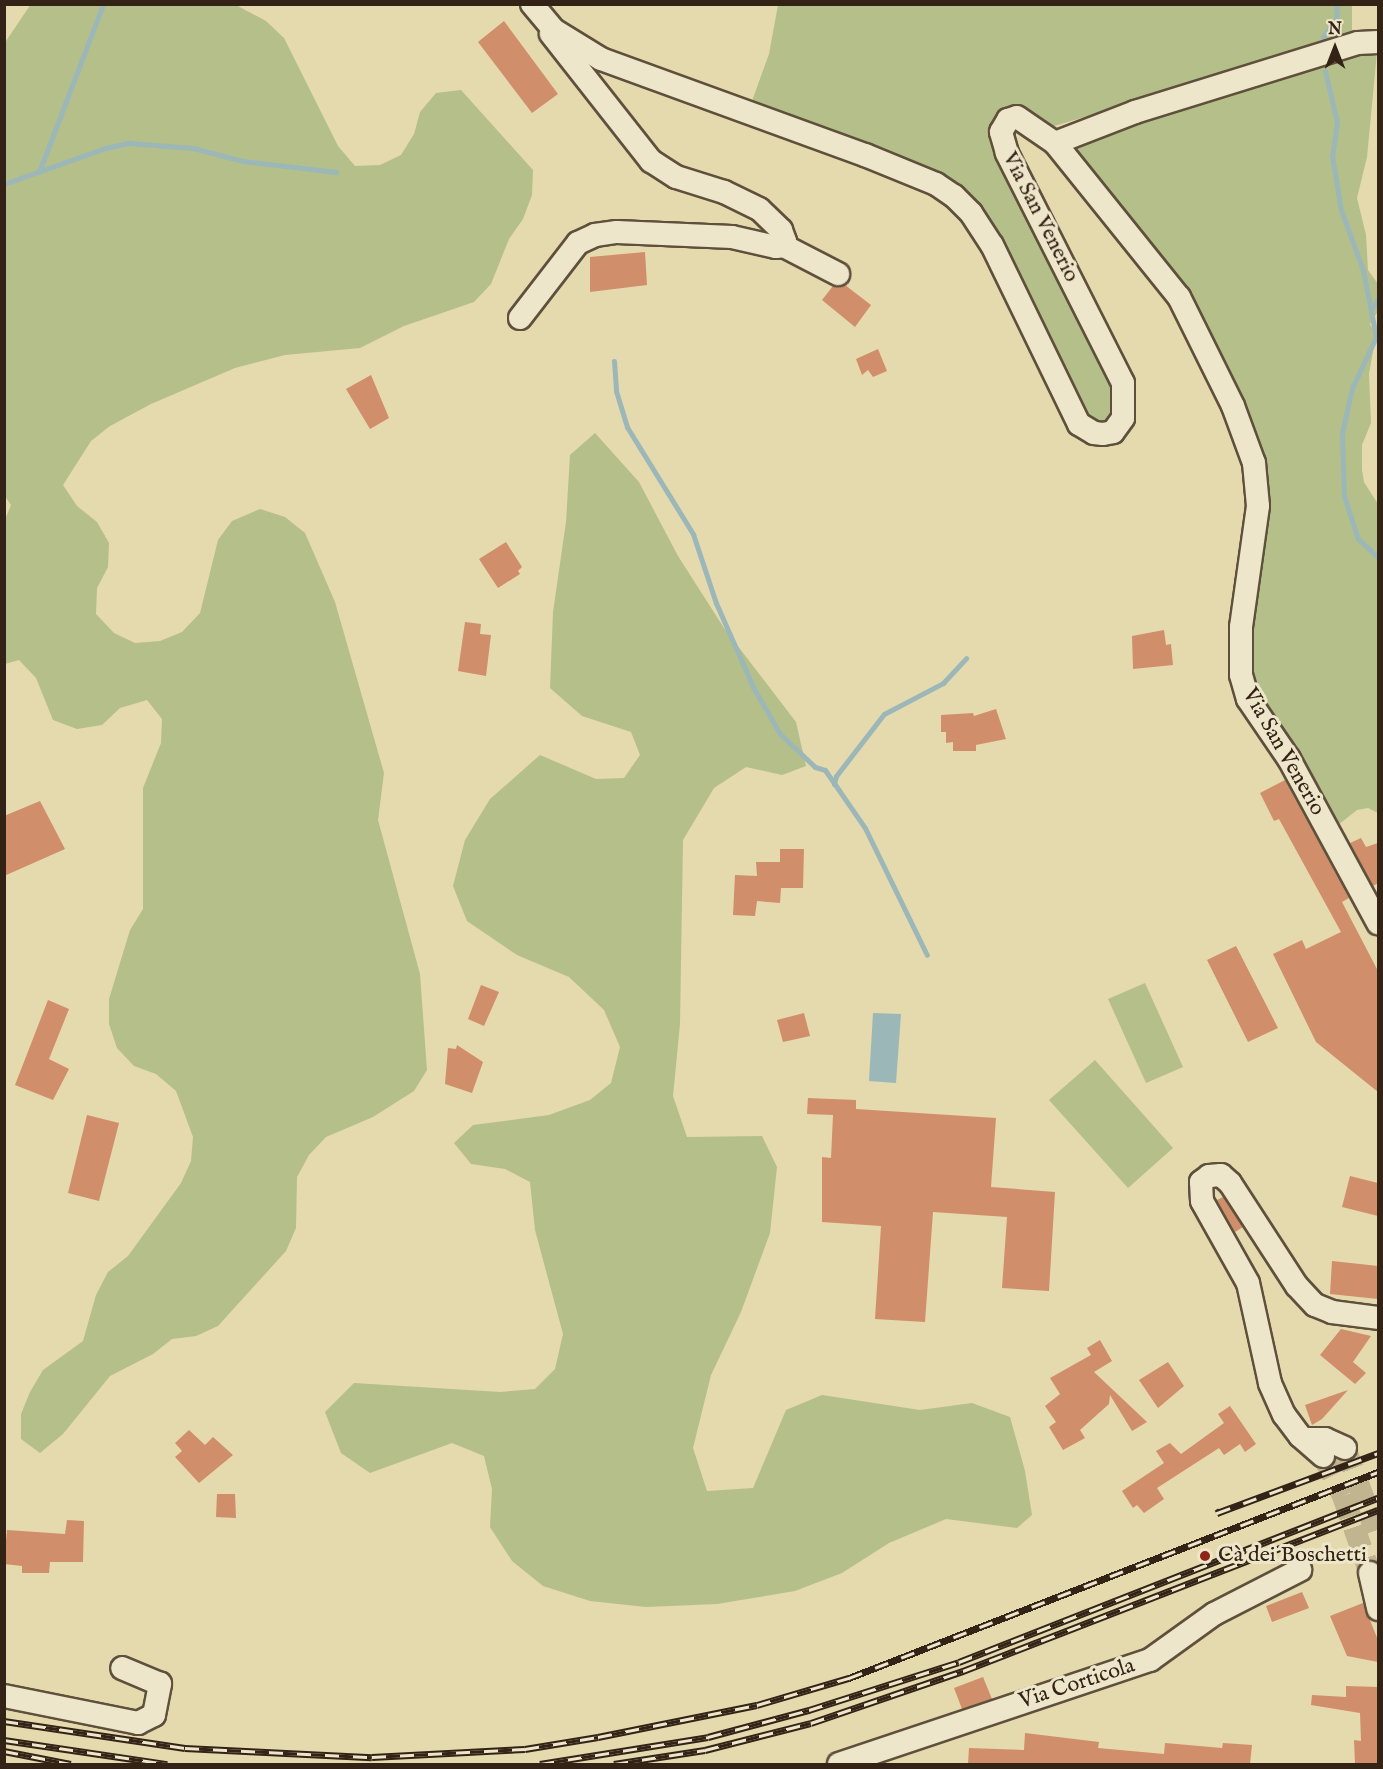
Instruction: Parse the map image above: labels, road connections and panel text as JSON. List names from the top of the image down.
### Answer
{
  "streets": {
    "street": ["Via San Venerio", "Via Corticola"]
  },
  "places": ["Cà dei Boschetti"],
  "north": "top"
}
